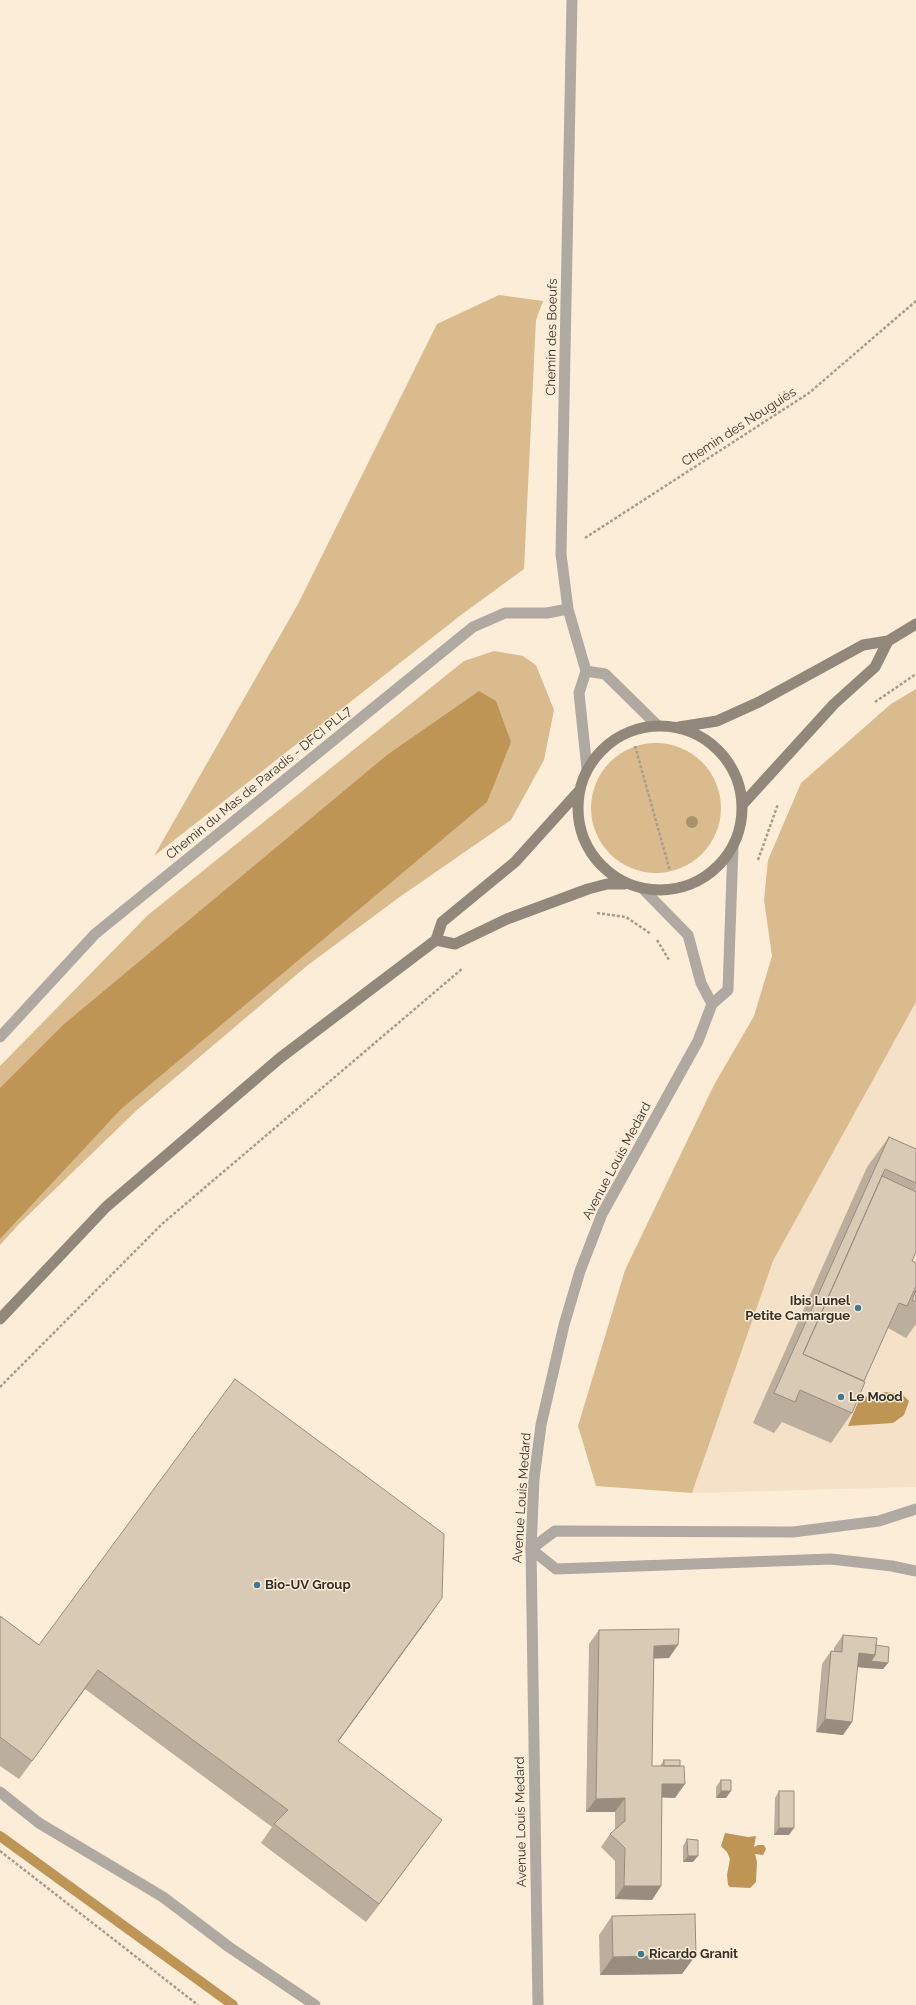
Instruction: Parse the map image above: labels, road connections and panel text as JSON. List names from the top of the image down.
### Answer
{
  "streets": {
    "street": ["Chemin des Boeufs", "Chemin du Mas de Paradis - DFCI PLL7", "Avenue Louis Medard"],
    "path": ["Chemin des Nouguiés"]
  },
  "crossings": [
    ["Chemin des Boeufs", "Chemin des Nouguiés"],
    ["Chemin des Boeufs", "Chemin du Mas de Paradis - DFCI PLL7"]
  ],
  "places": [
    "Ibis Lunel Petite Camargue",
    "Le Mood",
    "Bio-UV Group",
    "Ricardo Granit"
  ]
}
